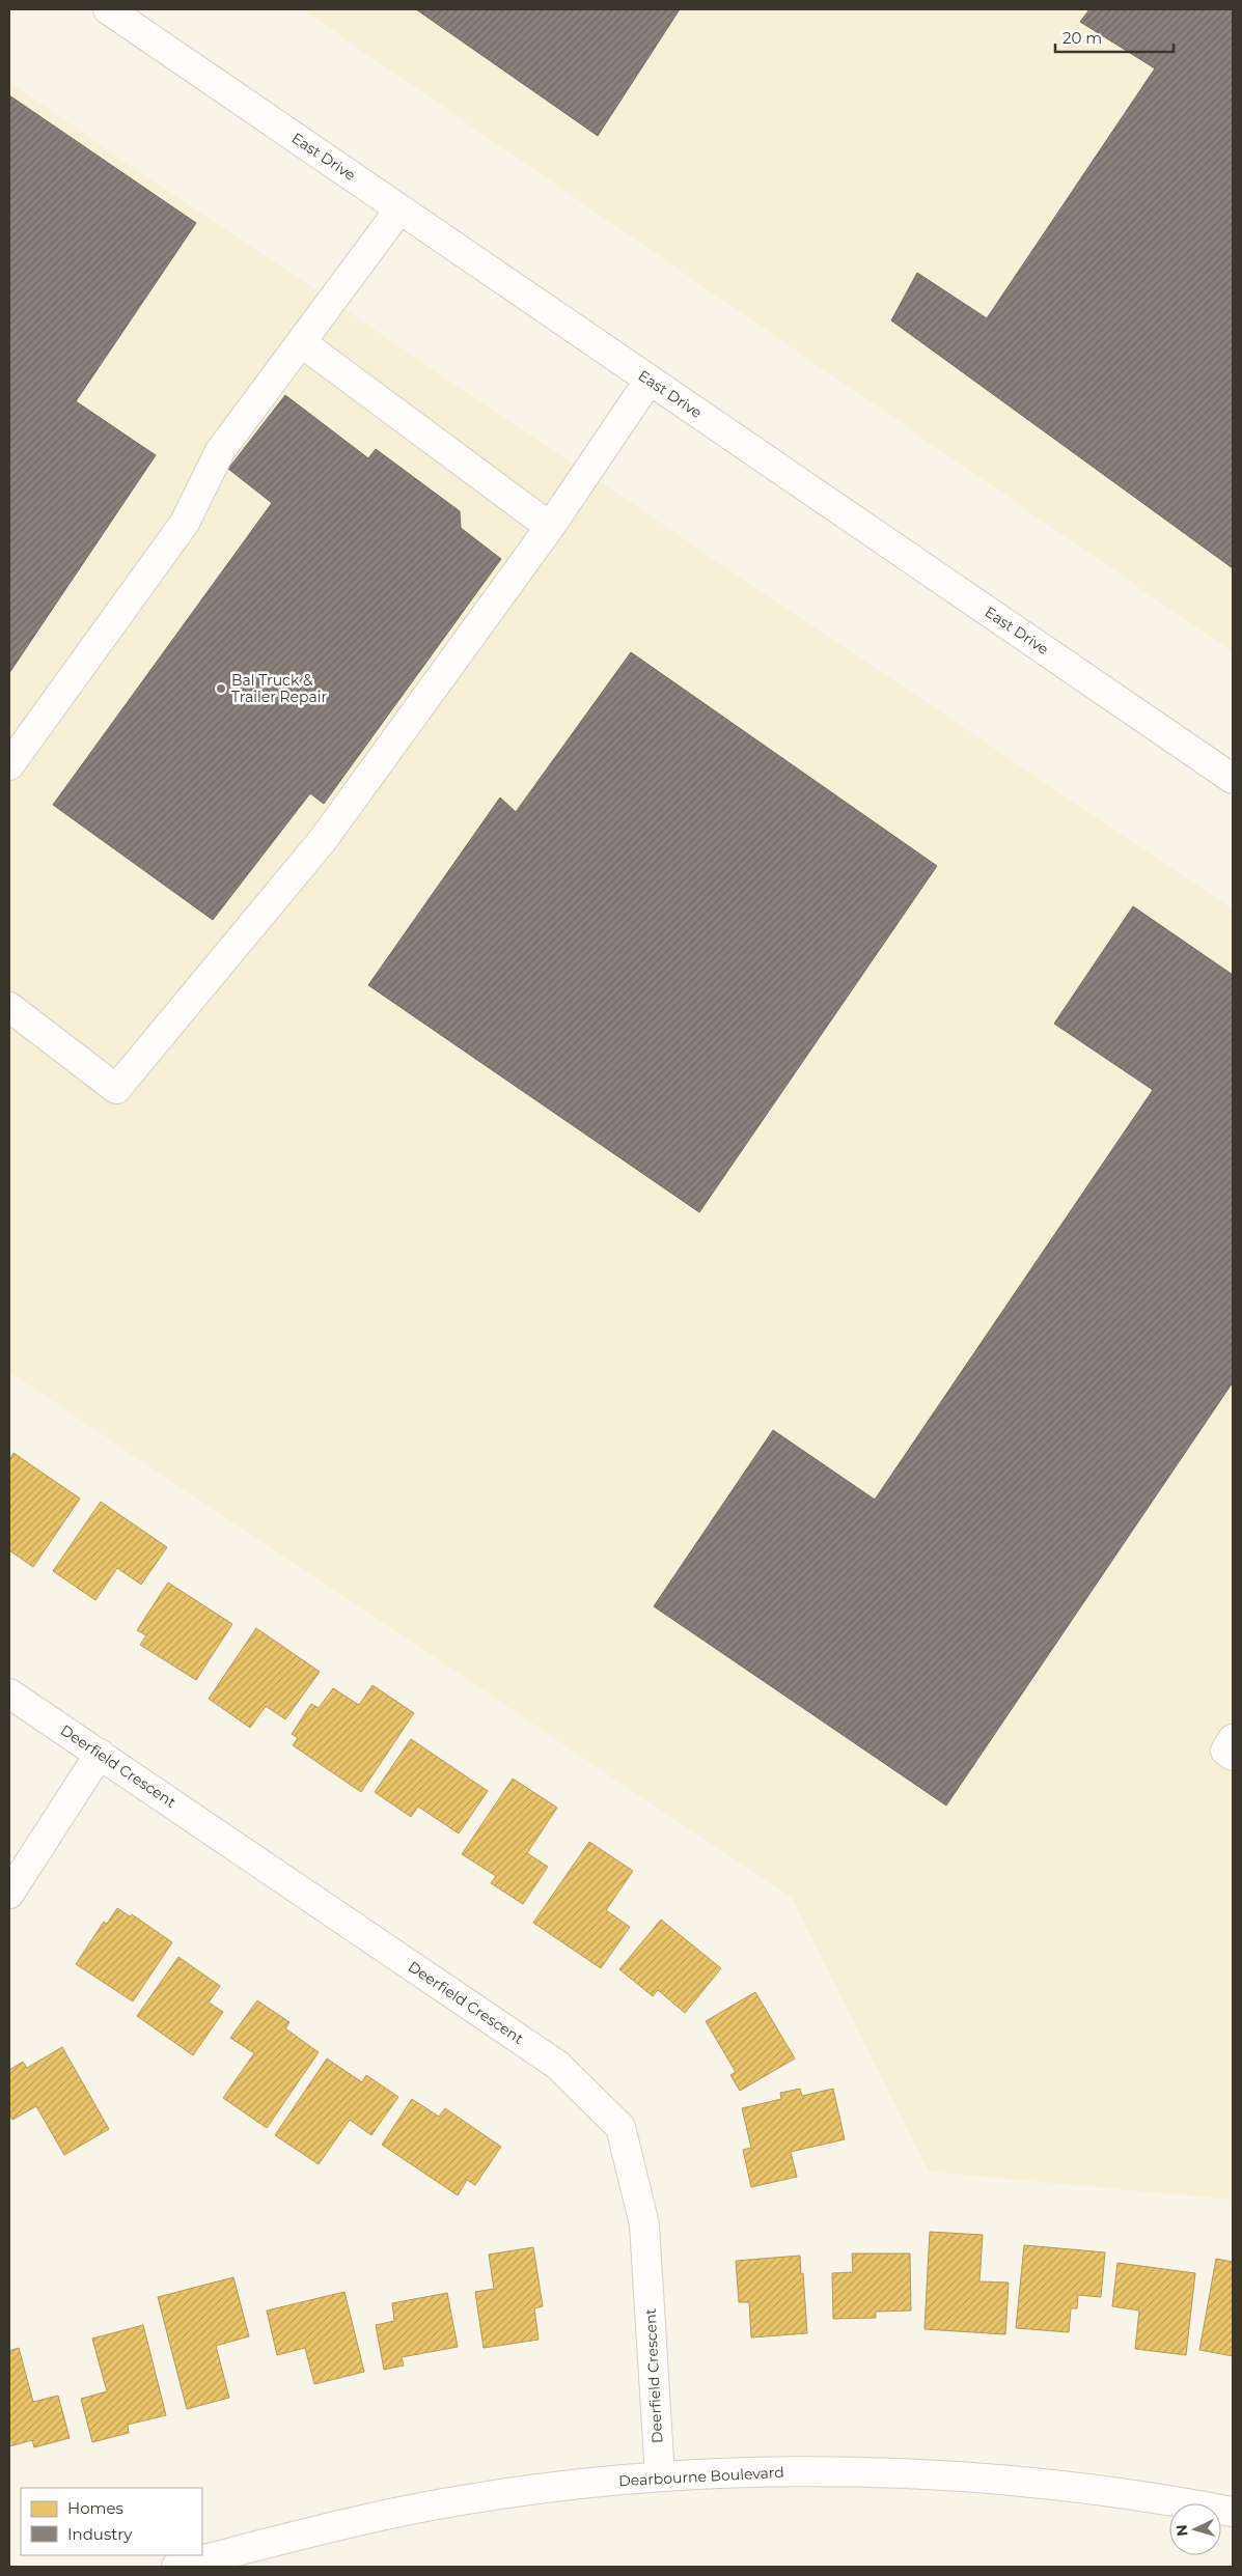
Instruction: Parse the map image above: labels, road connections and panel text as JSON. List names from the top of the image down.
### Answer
{
  "streets": {
    "street": ["East Drive", "Deerfield Crescent", "Dearbourne Boulevard"]
  },
  "crossings": [
    ["Deerfield Crescent", "Dearbourne Boulevard"]
  ],
  "places": ["Bal Truck & Trailer Repair"],
  "legend": ["Homes", "Industry"],
  "scale_bar": "20 m",
  "north": "left"
}
